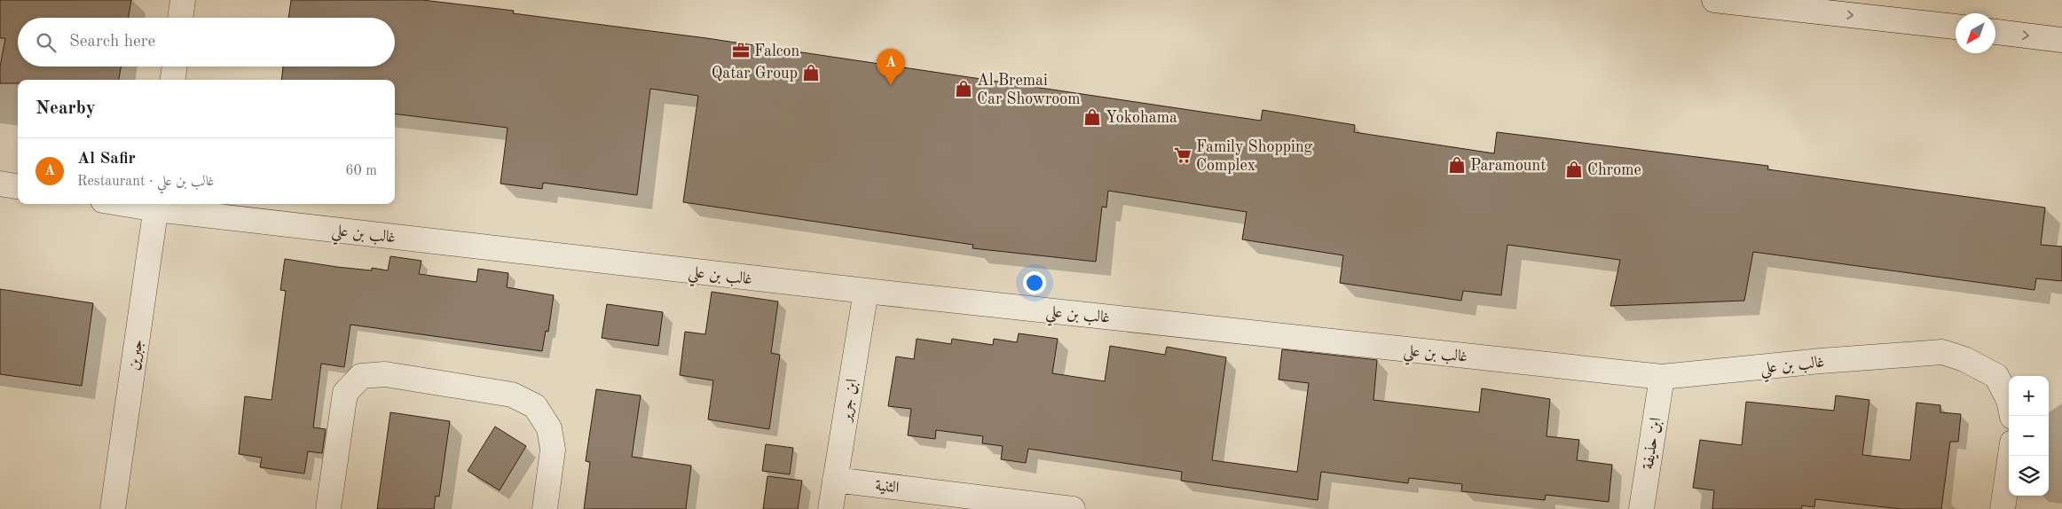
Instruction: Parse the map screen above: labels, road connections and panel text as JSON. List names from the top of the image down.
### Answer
{
  "streets": {
    "street": [
      "غالب بن علي",
      "جبرين",
      "ابن جرير",
      "ابن حذيفة",
      "الثنية"
    ]
  },
  "crossings": [
    ["غالب بن علي", "جبرين"],
    ["غالب بن علي", "ابن جرير"],
    ["غالب بن علي", "ابن حذيفة"],
    ["ابن جرير", "الثنية"]
  ],
  "places": {
    "office": ["Falcon"],
    "shop": [
      "Qatar Group",
      "Al Bremai Car Showroom",
      "Yokohama",
      "Paramount",
      "Chrome"
    ],
    "supermarket": ["Family Shopping Complex"]
  },
  "north": "bottom left",
  "page": {
    "search": "Search here",
    "pins": "A",
    "heading": "Nearby",
    "list": [
      {
        "mark": "A",
        "name": "Al Safir",
        "note": "Restaurant · غالب بن علي",
        "value": "60 m"
      }
    ],
    "map_buttons": ["+", "−"]
  }
}
